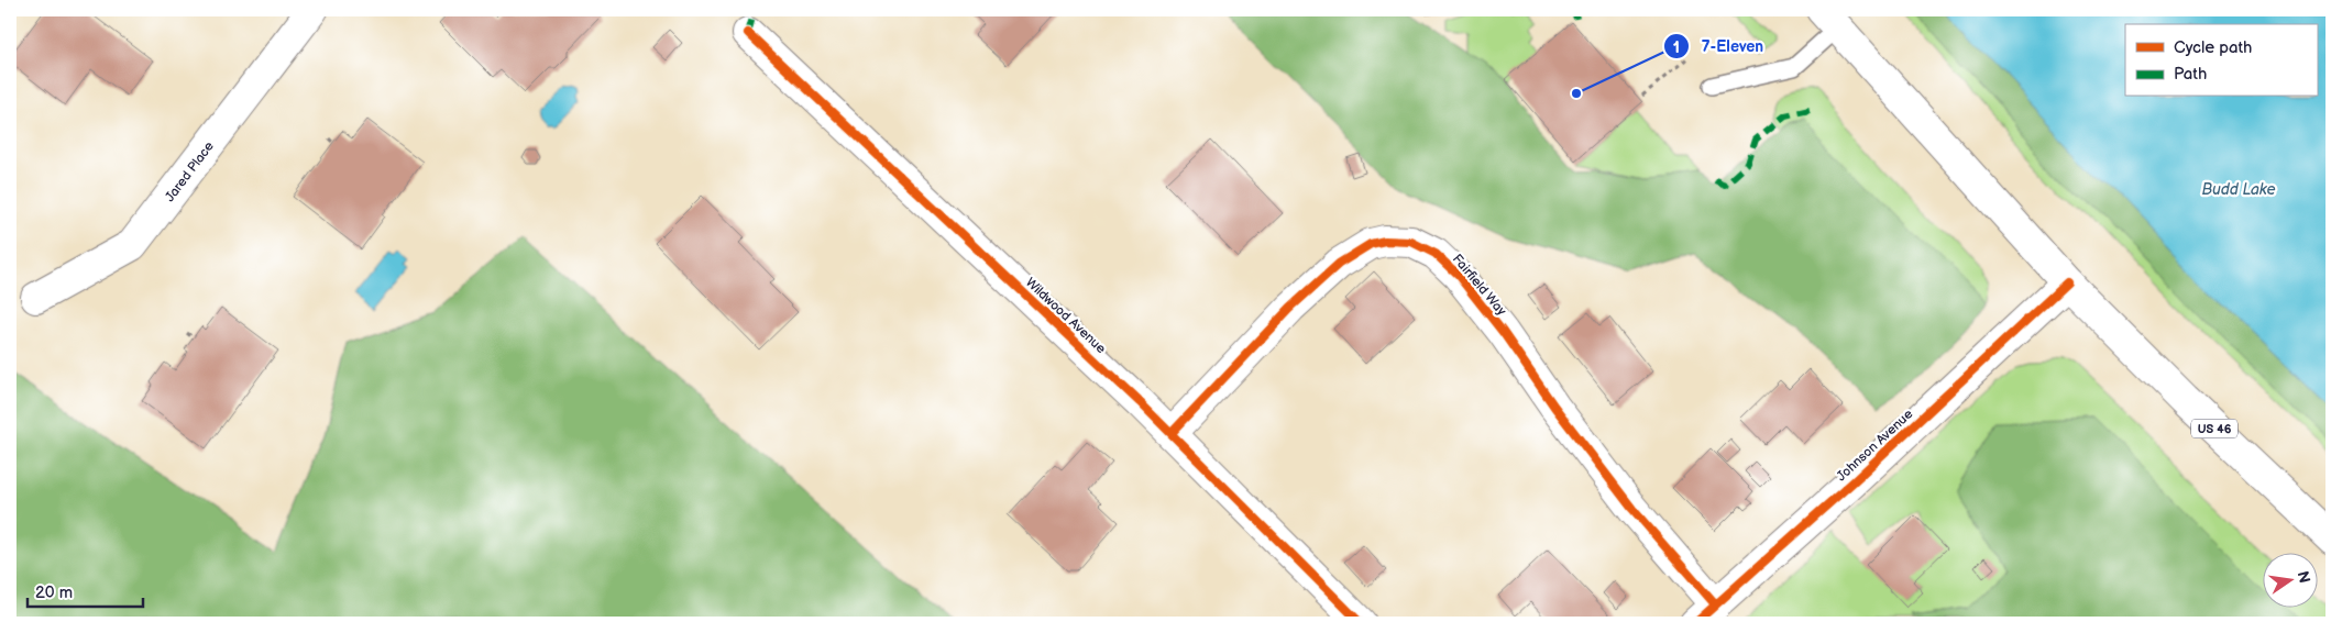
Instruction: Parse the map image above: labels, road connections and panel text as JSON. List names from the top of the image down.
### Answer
{
  "streets": {
    "street": [
      "Jared Place",
      "Fairfield Way",
      "Wildwood Avenue",
      "US 46",
      "Johnson Avenue"
    ]
  },
  "crossings": [
    ["Fairfield Way", "Wildwood Avenue"],
    ["Fairfield Way", "Johnson Avenue"],
    ["US 46", "Johnson Avenue"]
  ],
  "water": ["Budd Lake"],
  "places": ["7-Eleven"],
  "legend": ["Cycle path", "Path"],
  "scale_bar": "20 m",
  "north": "right"
}
